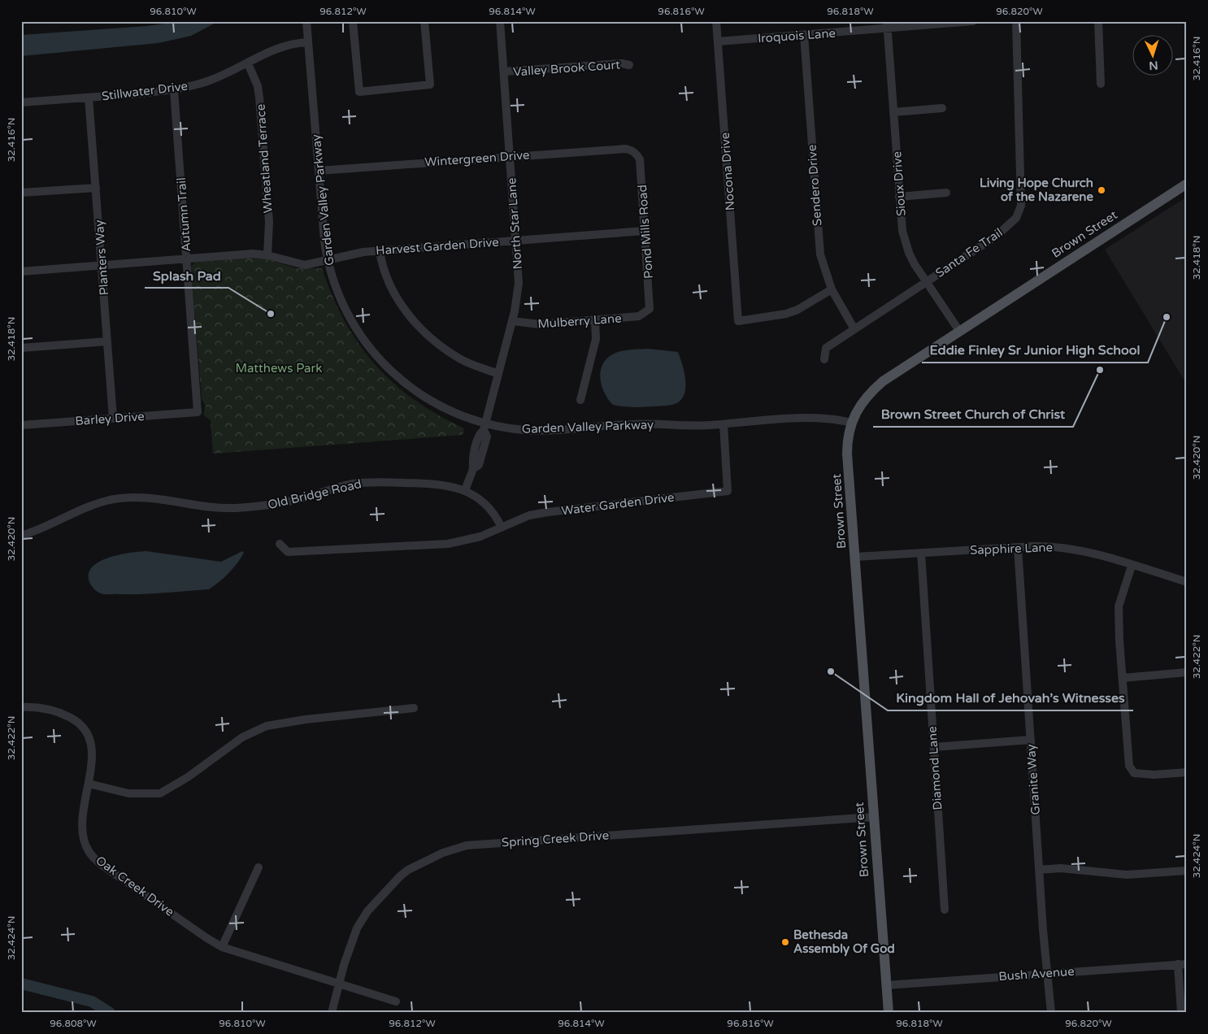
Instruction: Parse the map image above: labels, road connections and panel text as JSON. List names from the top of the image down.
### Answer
{
  "streets": {
    "main road": ["Brown Street"],
    "street": [
      "Iroquois Lane",
      "Valley Brook Court",
      "Stillwater Drive",
      "Wheatland Terrace",
      "Wintergreen Drive",
      "Nocona Drive",
      "Sioux Drive",
      "Sendero Drive",
      "Garden Valley Parkway",
      "Autumn Trail",
      "North Star Lane",
      "Pond Mills Road",
      "Harvest Garden Drive",
      "Santa Fe Trail",
      "Planters Way",
      "Mulberry Lane",
      "Barley Drive",
      "Old Bridge Road",
      "Water Garden Drive",
      "Sapphire Lane",
      "Diamond Lane",
      "Granite Way",
      "Spring Creek Drive",
      "Oak Creek Drive",
      "Bush Avenue"
    ]
  },
  "crossings": [
    ["Iroquois Lane", "Nocona Drive"],
    ["Iroquois Lane", "Sioux Drive"],
    ["Iroquois Lane", "Sendero Drive"],
    ["Valley Brook Court", "North Star Lane"],
    ["Stillwater Drive", "Wheatland Terrace"],
    ["Stillwater Drive", "Garden Valley Parkway"],
    ["Stillwater Drive", "Autumn Trail"],
    ["Stillwater Drive", "Planters Way"],
    ["Wheatland Terrace", "Harvest Garden Drive"],
    ["Wintergreen Drive", "Garden Valley Parkway"],
    ["Wintergreen Drive", "North Star Lane"],
    ["Wintergreen Drive", "Pond Mills Road"],
    ["Nocona Drive", "Sendero Drive"],
    ["Sioux Drive", "Brown Street"],
    ["Sioux Drive", "Santa Fe Trail"],
    ["Sendero Drive", "Santa Fe Trail"],
    ["Garden Valley Parkway", "North Star Lane"],
    ["Garden Valley Parkway", "Brown Street"],
    ["Garden Valley Parkway", "Harvest Garden Drive"],
    ["Garden Valley Parkway", "Water Garden Drive"],
    ["Autumn Trail", "Harvest Garden Drive"],
    ["Autumn Trail", "Barley Drive"],
    ["North Star Lane", "Harvest Garden Drive"],
    ["North Star Lane", "Mulberry Lane"],
    ["North Star Lane", "Old Bridge Road"],
    ["Pond Mills Road", "Harvest Garden Drive"],
    ["Pond Mills Road", "Mulberry Lane"],
    ["Brown Street", "Sapphire Lane"],
    ["Brown Street", "Spring Creek Drive"],
    ["Brown Street", "Bush Avenue"],
    ["Harvest Garden Drive", "Planters Way"],
    ["Planters Way", "Barley Drive"],
    ["Old Bridge Road", "Water Garden Drive"],
    ["Sapphire Lane", "Diamond Lane"],
    ["Sapphire Lane", "Granite Way"],
    ["Granite Way", "Bush Avenue"],
    ["Spring Creek Drive", "Oak Creek Drive"]
  ],
  "parks": ["Matthews Park"],
  "places": [
    "Living Hope Church of the Nazarene",
    "Splash Pad",
    "Eddie Finley Sr Junior High School",
    "Brown Street Church of Christ",
    "Kingdom Hall of Jehovah’s Witnesses",
    "Bethesda Assembly Of God"
  ],
  "north": "bottom",
  "coordinates": [
    "96.810°W",
    "96.812°W",
    "96.814°W",
    "96.816°W",
    "96.818°W",
    "96.820°W",
    "32.416°N",
    "32.418°N",
    "32.420°N",
    "32.422°N",
    "32.424°N",
    "96.808°W"
  ]
}
